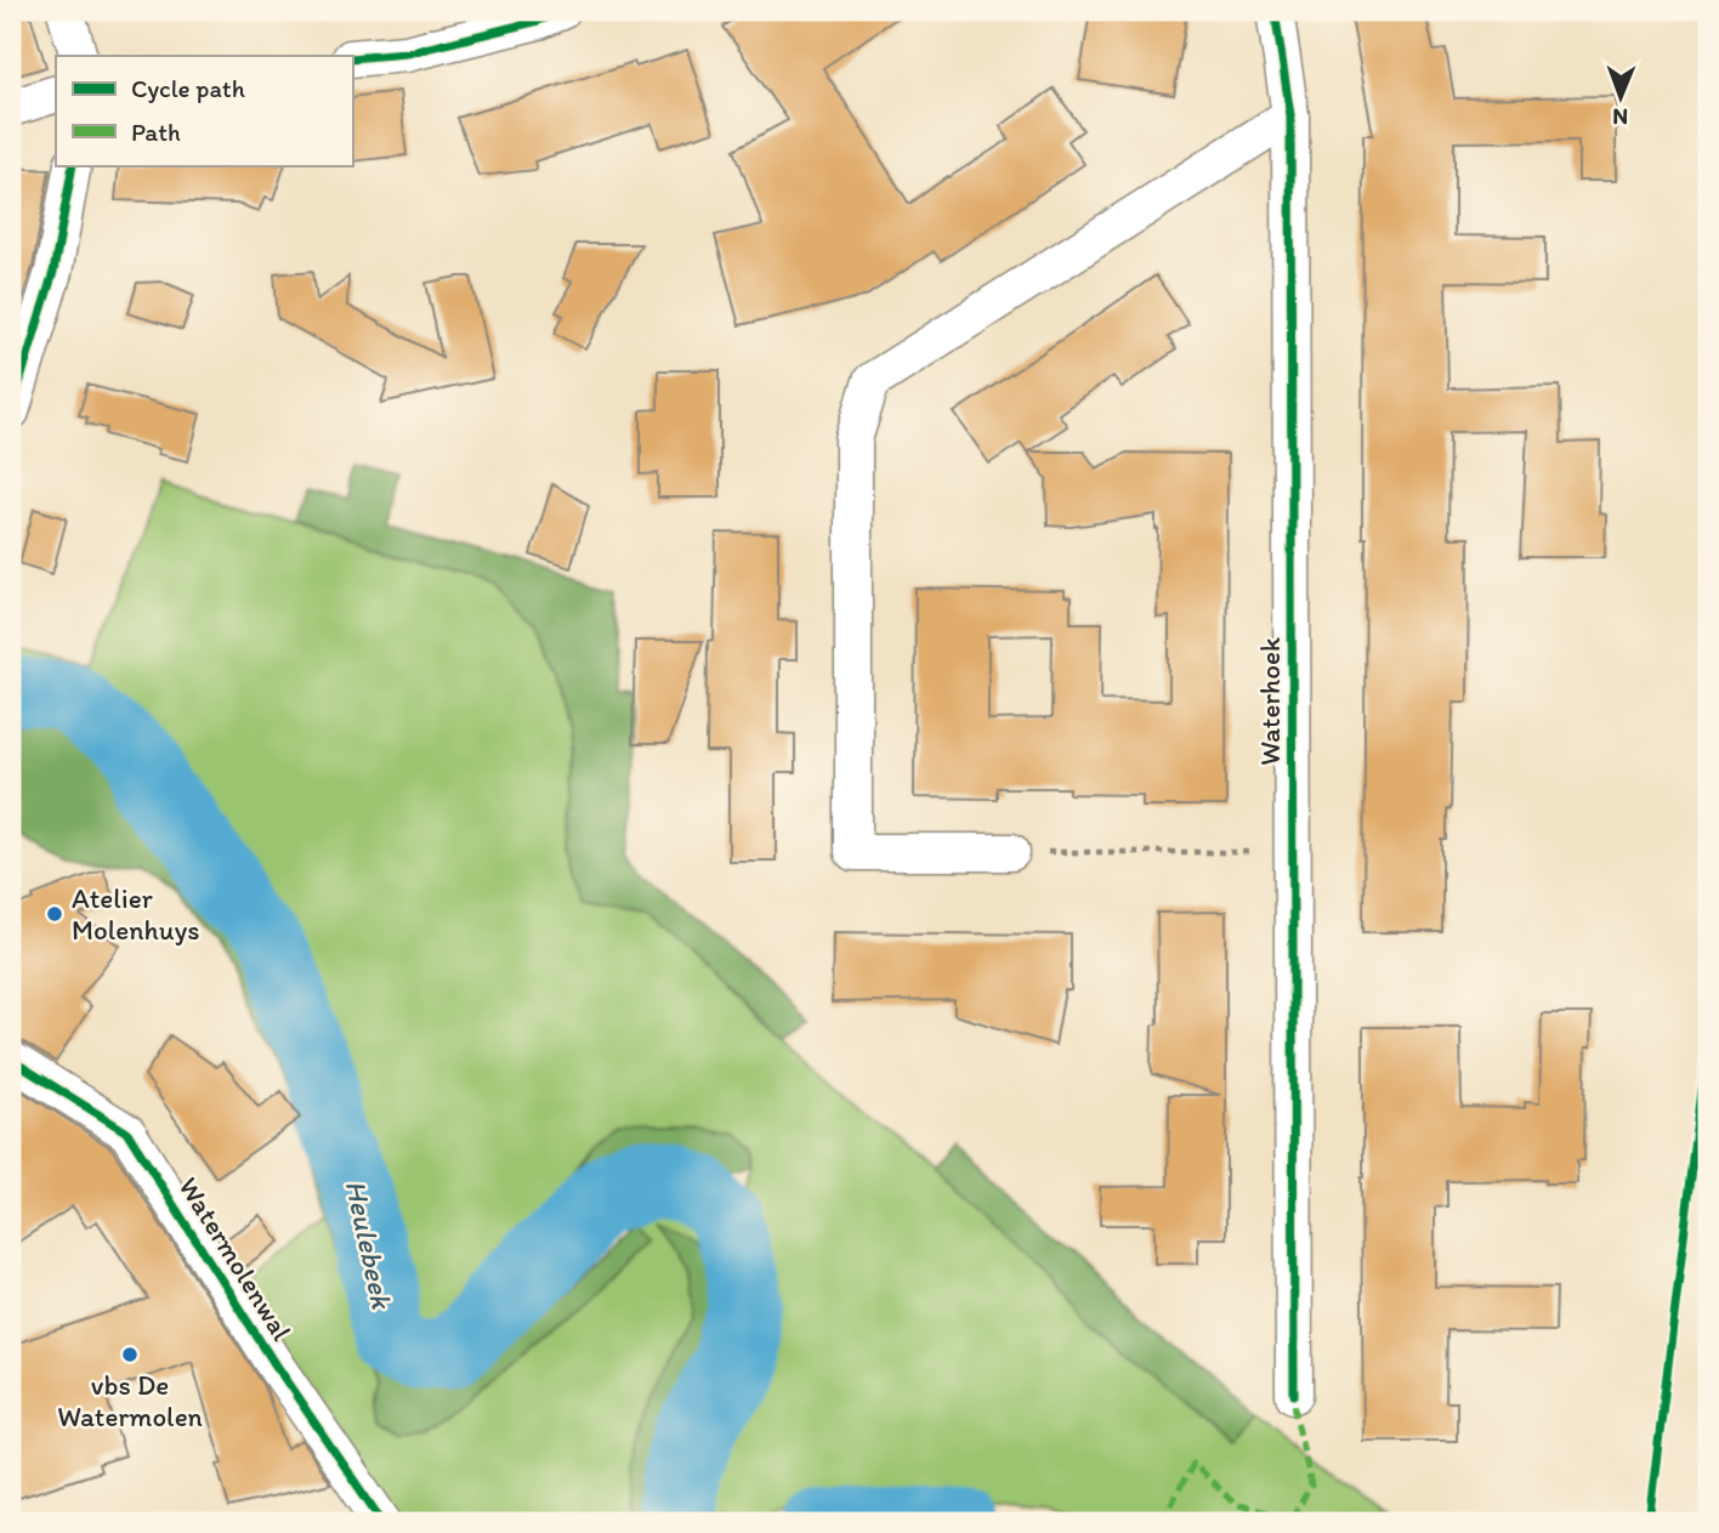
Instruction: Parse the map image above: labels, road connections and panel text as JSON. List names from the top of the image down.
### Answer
{
  "streets": {
    "street": ["Waterhoek", "Watermolenwal"]
  },
  "water": ["Heulebeek"],
  "places": ["Atelier Molenhuys", "vbs De Watermolen"],
  "legend": ["Cycle path", "Path"],
  "north": "bottom"
}
